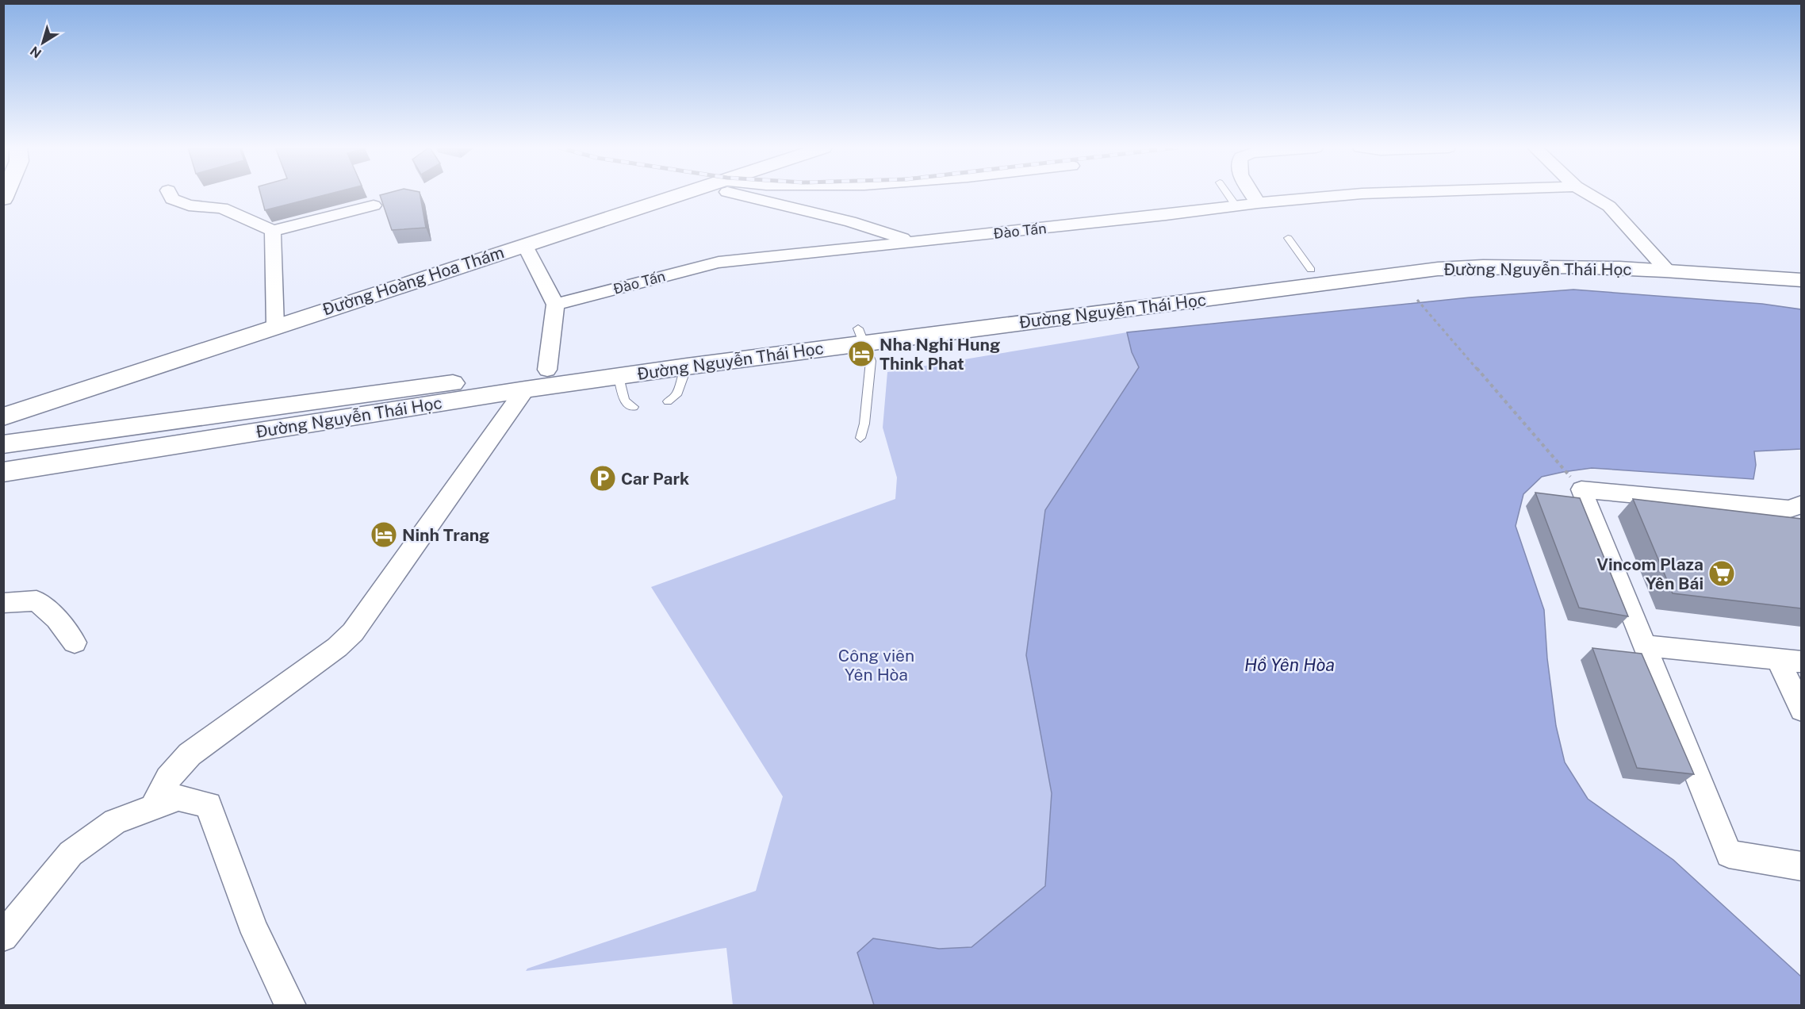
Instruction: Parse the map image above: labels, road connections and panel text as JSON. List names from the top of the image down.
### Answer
{
  "streets": {
    "main road": ["Đường Nguyễn Thái Học", "Đường Hoàng Hoa Thám"],
    "street": ["Đào Tấn"]
  },
  "water": ["Hồ Yên Hòa"],
  "parks": ["Công viên Yên Hòa"],
  "places": {
    "hotel": ["Nha Nghi Hung Think Phat", "Ninh Trang"],
    "parking": ["Car Park"],
    "supermarket": ["Vincom Plaza Yên Bái"]
  },
  "north": "bottom left"
}
